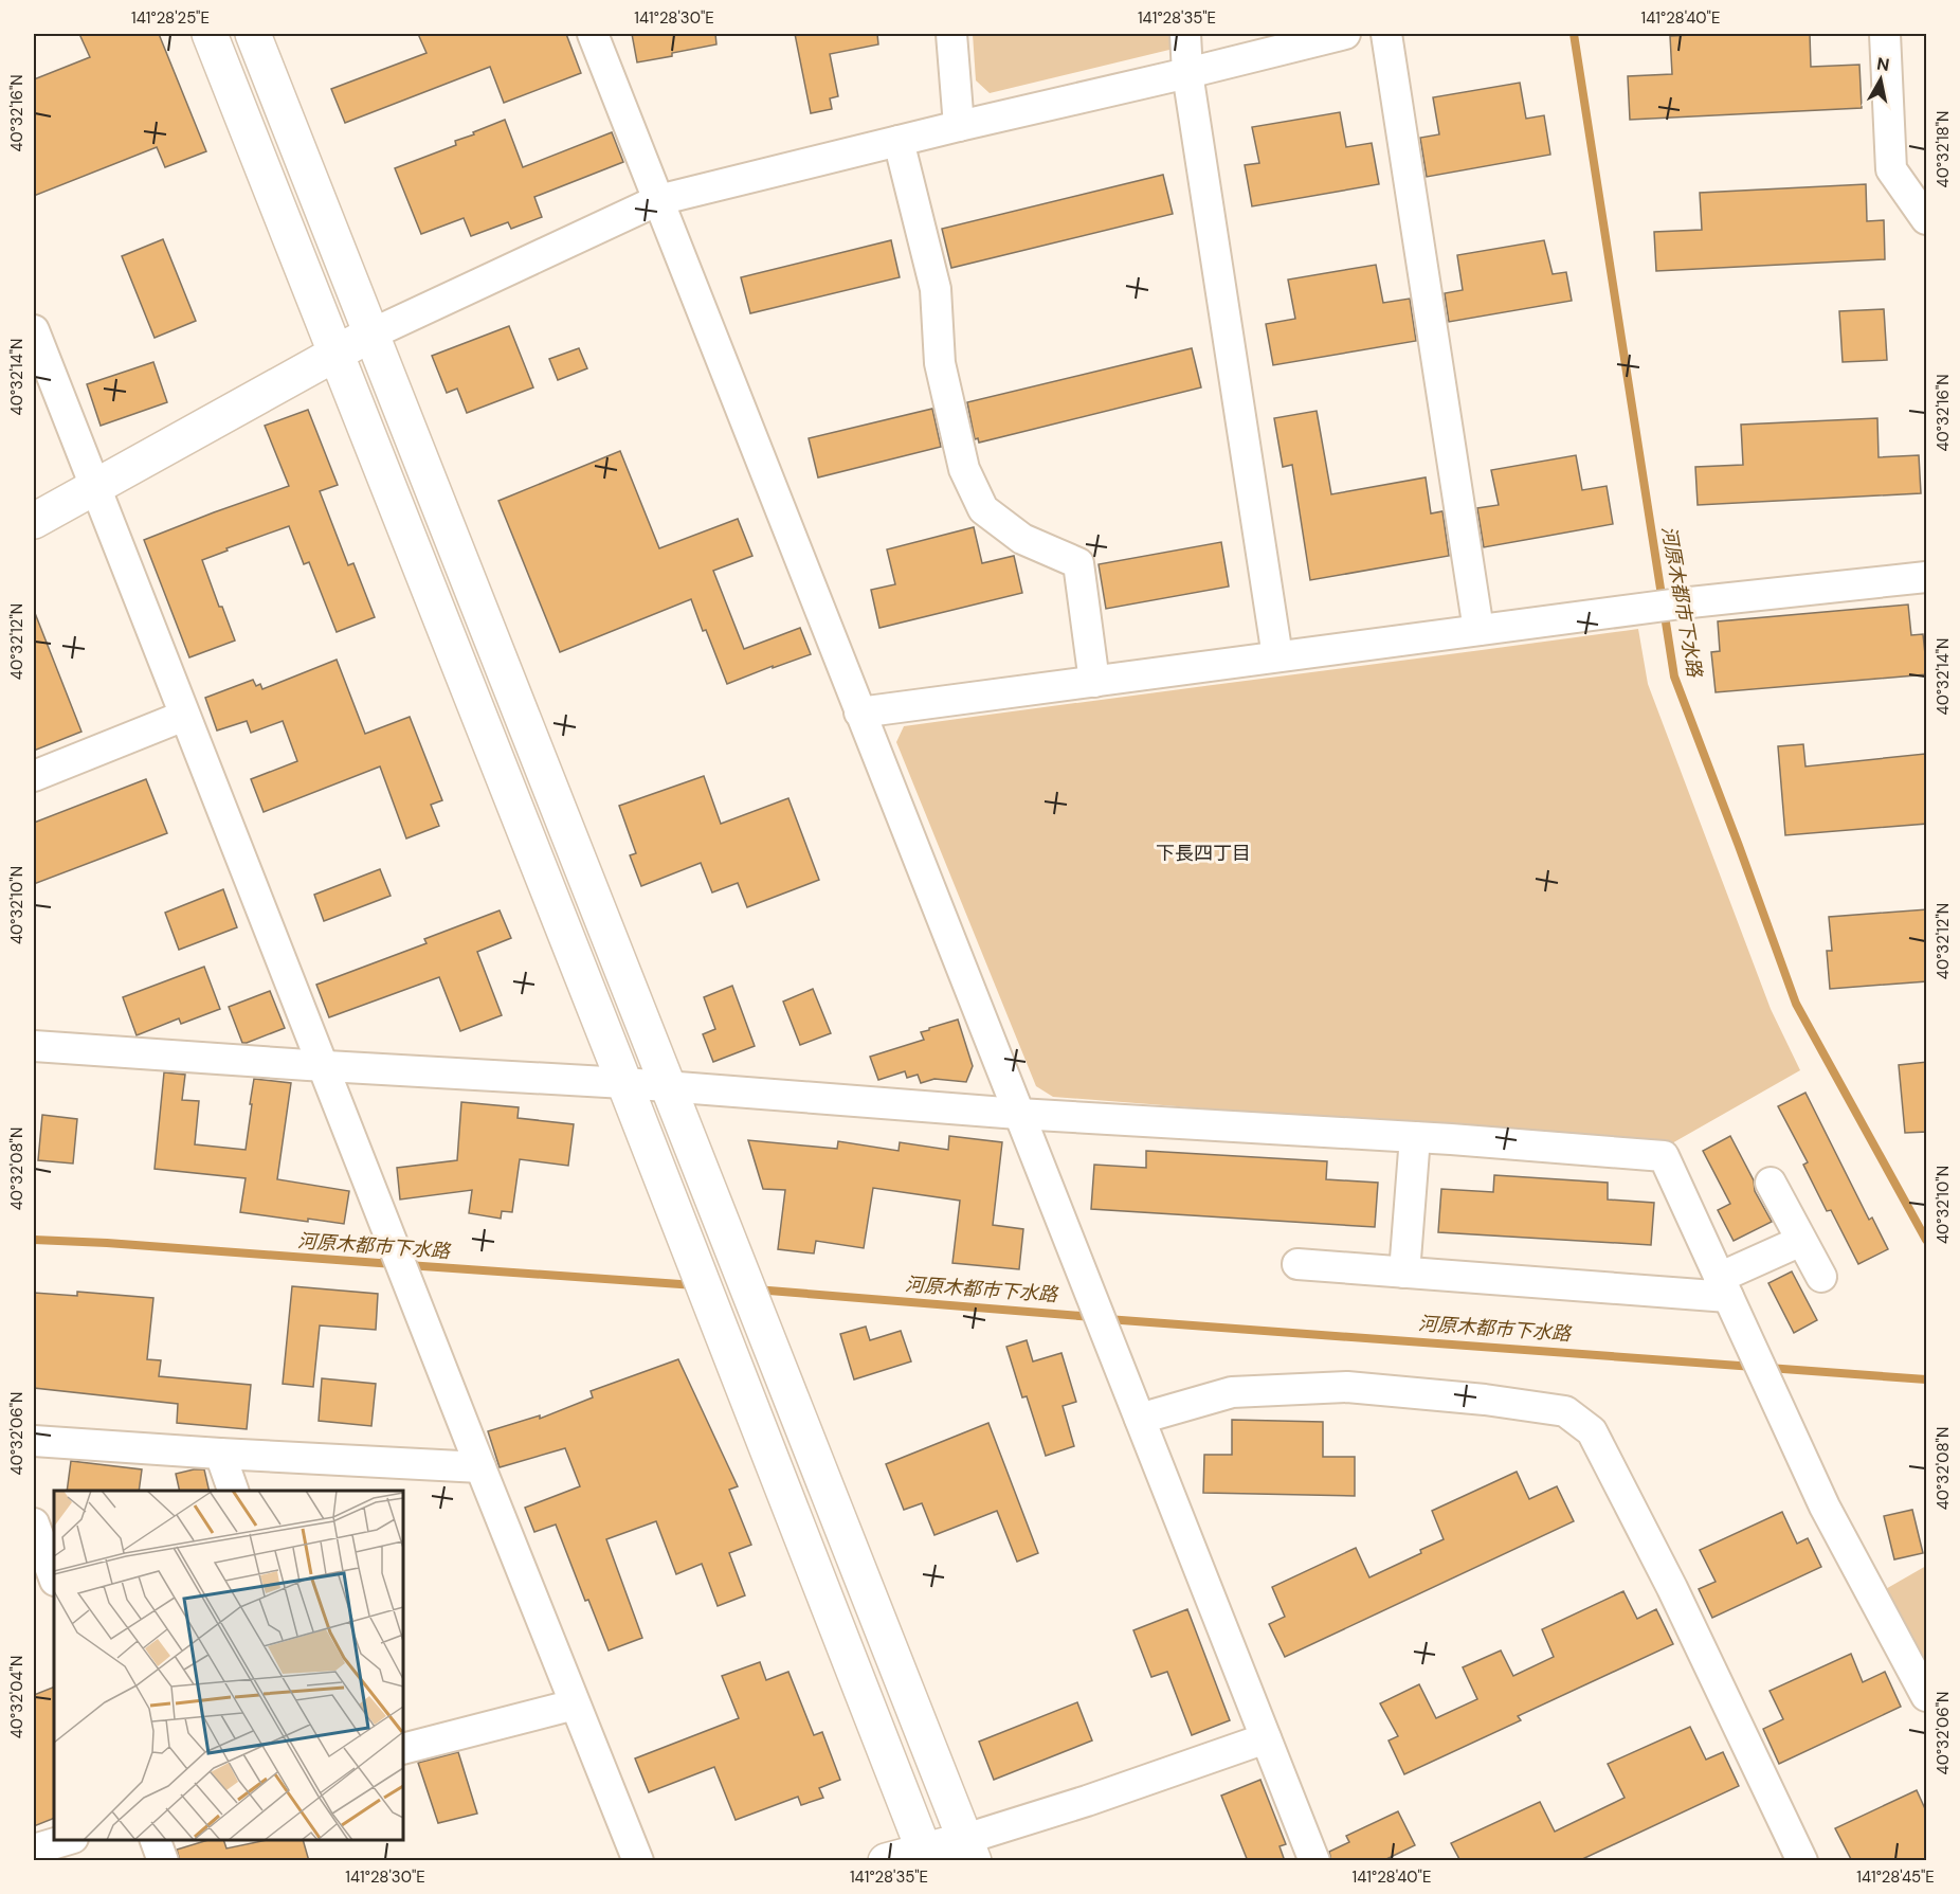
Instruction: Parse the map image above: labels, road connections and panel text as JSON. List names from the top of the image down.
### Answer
{
  "districts": ["下長四丁目"],
  "water": ["河原木都市下水路"],
  "north": "top",
  "coordinates": [
    "141°28'25\"E",
    "141°28'30\"E",
    "141°28'35\"E",
    "141°28'40\"E",
    "40°32'16\"N",
    "40°32'18\"N",
    "40°32'14\"N",
    "40°32'12\"N",
    "40°32'10\"N",
    "40°32'08\"N",
    "40°32'06\"N",
    "40°32'04\"N",
    "141°28'45\"E"
  ]
}
